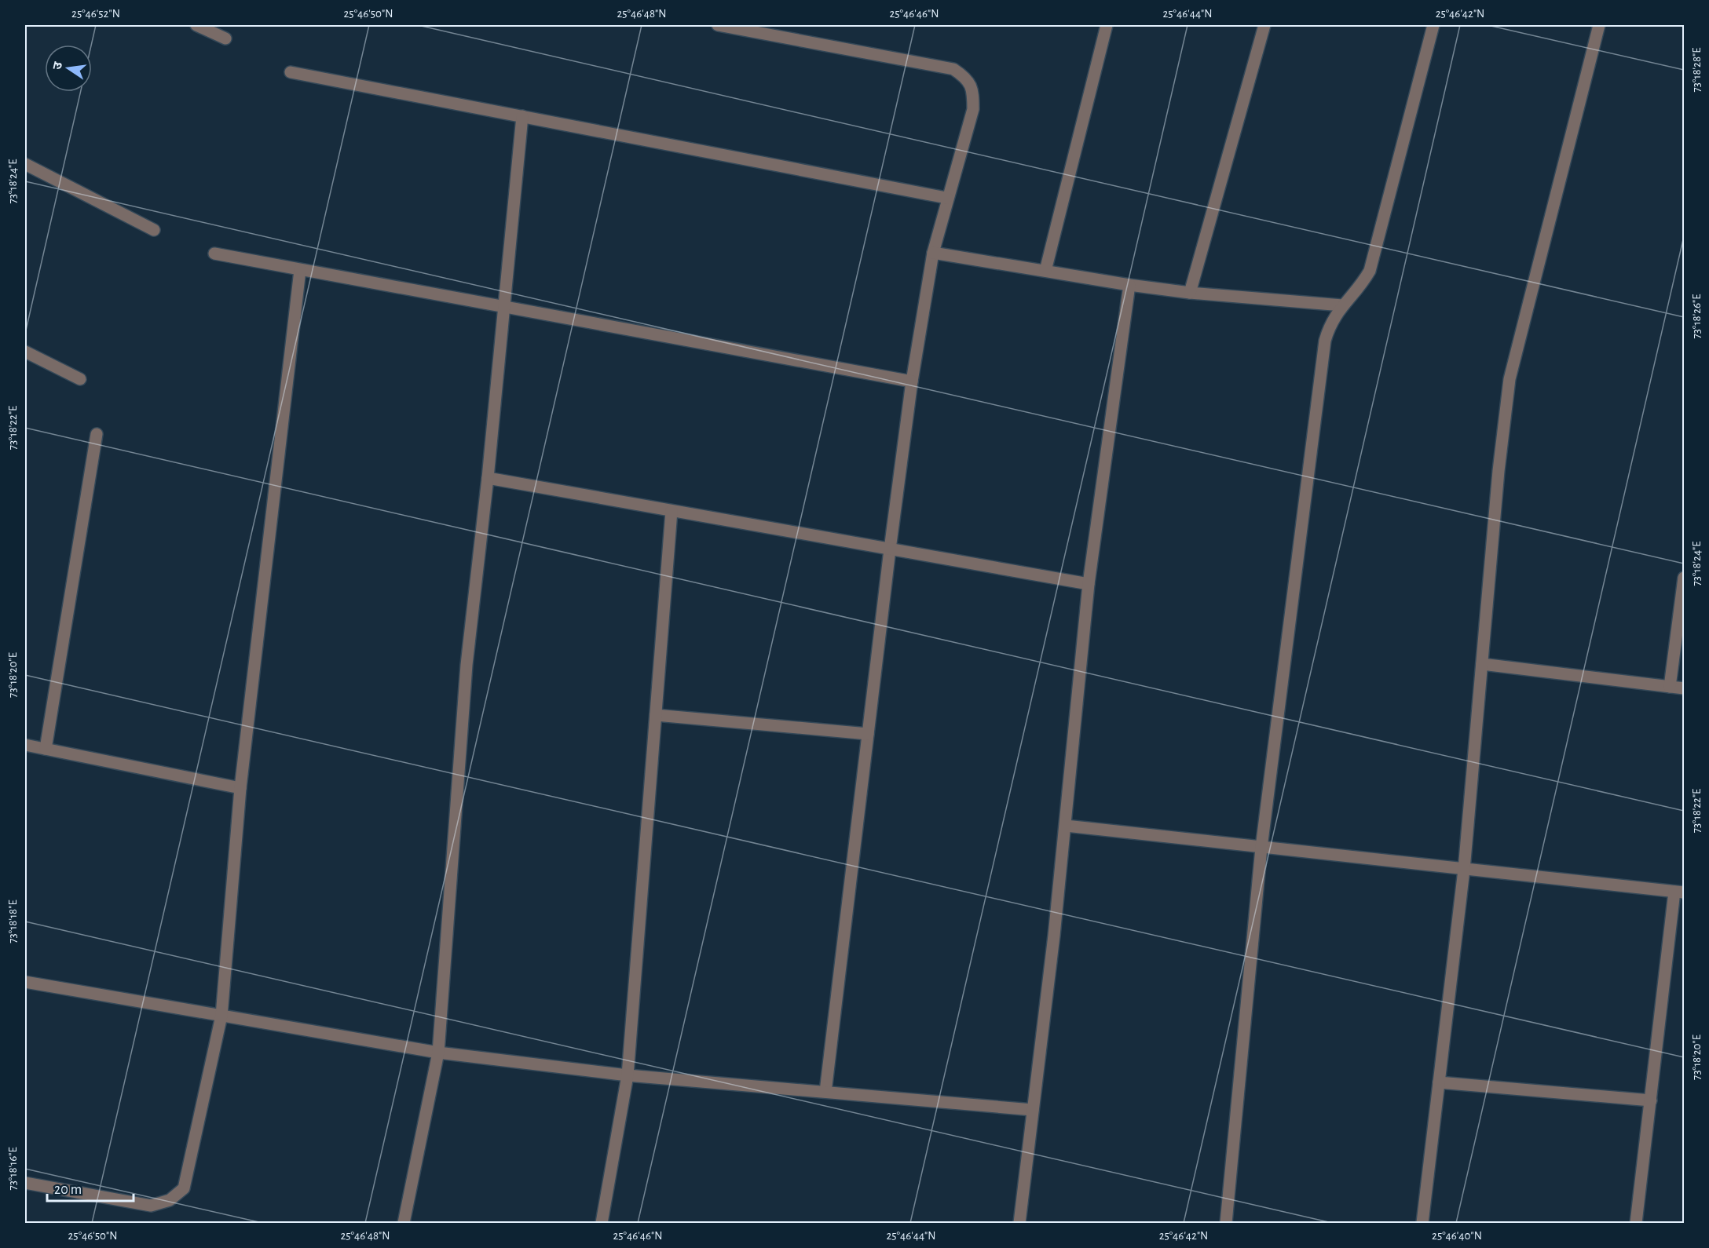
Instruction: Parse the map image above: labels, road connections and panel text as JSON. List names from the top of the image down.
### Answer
{
  "scale_bar": "20 m",
  "north": "left",
  "coordinates": [
    "25°46'52\"N",
    "25°46'50\"N",
    "25°46'48\"N",
    "25°46'46\"N",
    "25°46'44\"N",
    "25°46'42\"N",
    "73°18'28\"E",
    "73°18'24\"E",
    "73°18'26\"E",
    "73°18'22\"E",
    "73°18'20\"E",
    "73°18'18\"E",
    "73°18'16\"E",
    "25°46'40\"N"
  ]
}
